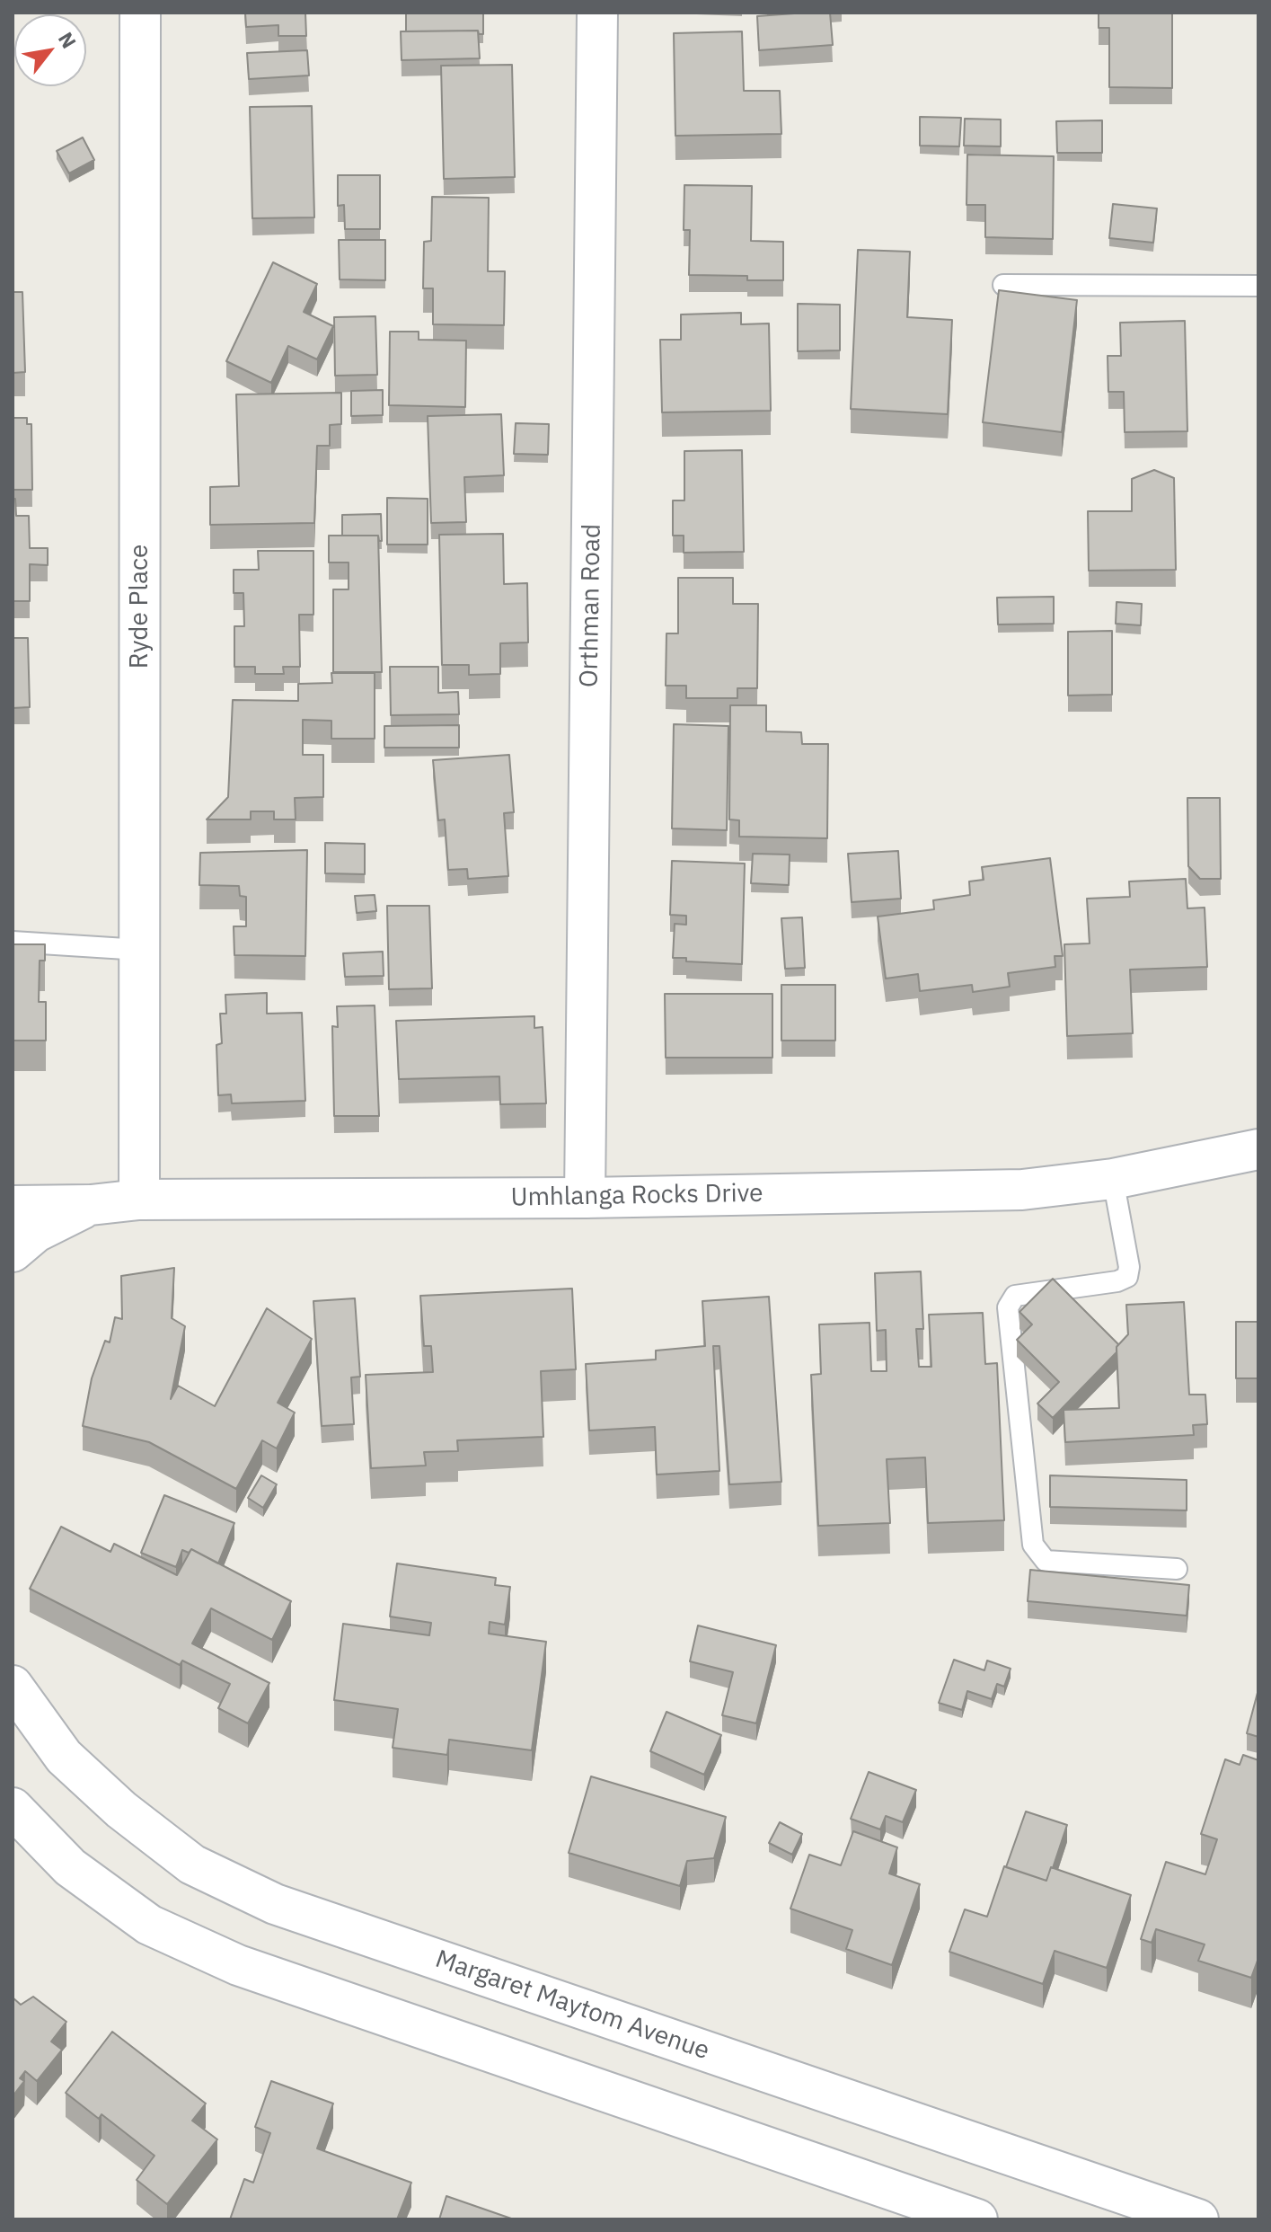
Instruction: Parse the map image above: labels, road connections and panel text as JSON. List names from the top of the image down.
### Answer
{
  "streets": {
    "street": [
      "Orthman Road",
      "Ryde Place",
      "Umhlanga Rocks Drive",
      "Margaret Maytom Avenue"
    ]
  },
  "crossings": [
    ["Orthman Road", "Umhlanga Rocks Drive"],
    ["Ryde Place", "Umhlanga Rocks Drive"]
  ],
  "north": "top right"
}
